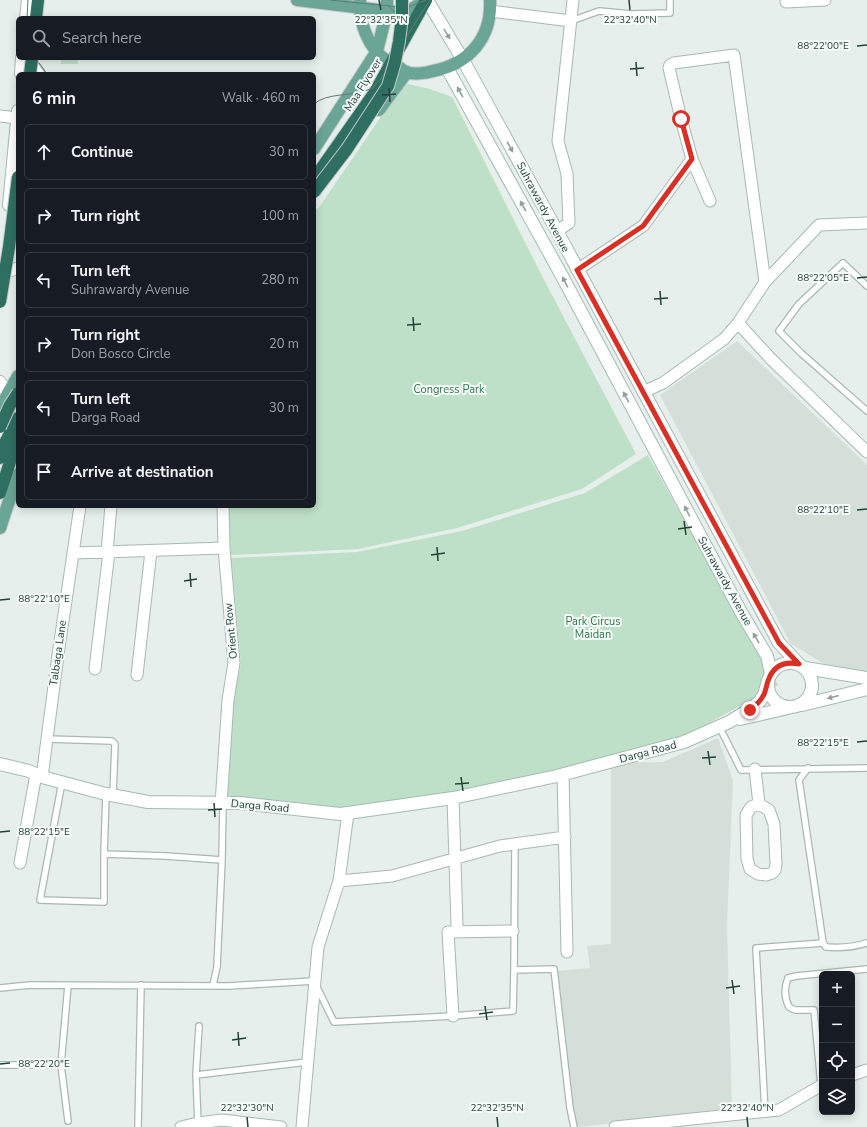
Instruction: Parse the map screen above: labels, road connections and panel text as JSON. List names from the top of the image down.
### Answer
{
  "streets": {
    "highway": ["Maa Flyover"],
    "main road": ["Suhrawardy Avenue", "Darga Road"],
    "street": ["Orient Row", "Talbaga Lane"]
  },
  "crossings": [
    ["Maa Flyover", "Suhrawardy Avenue"],
    ["Suhrawardy Avenue", "Darga Road"],
    ["Orient Row", "Darga Road"],
    ["Talbaga Lane", "Darga Road"]
  ],
  "parks": ["Congress Park", "Park Circus Maidan"],
  "page": {
    "search": "Search here",
    "heading": ["6 min", "Walk · 460 m"],
    "list": [
      ["Continue", "30 m"],
      ["Turn right", "100 m"],
      ["Turn left", "Suhrawardy Avenue", "280 m"],
      ["Turn right", "Don Bosco Circle", "20 m"],
      ["Turn left", "Darga Road", "30 m"],
      "Arrive at destination"
    ],
    "map_buttons": ["+", "−"]
  },
  "coordinates": [
    "22°32'35\"N",
    "22°32'40\"N",
    "88°22'00\"E",
    "88°22'05\"E",
    "88°22'10\"E",
    "88°22'15\"E",
    "88°22'20\"E",
    "22°32'30\"N"
  ]
}
